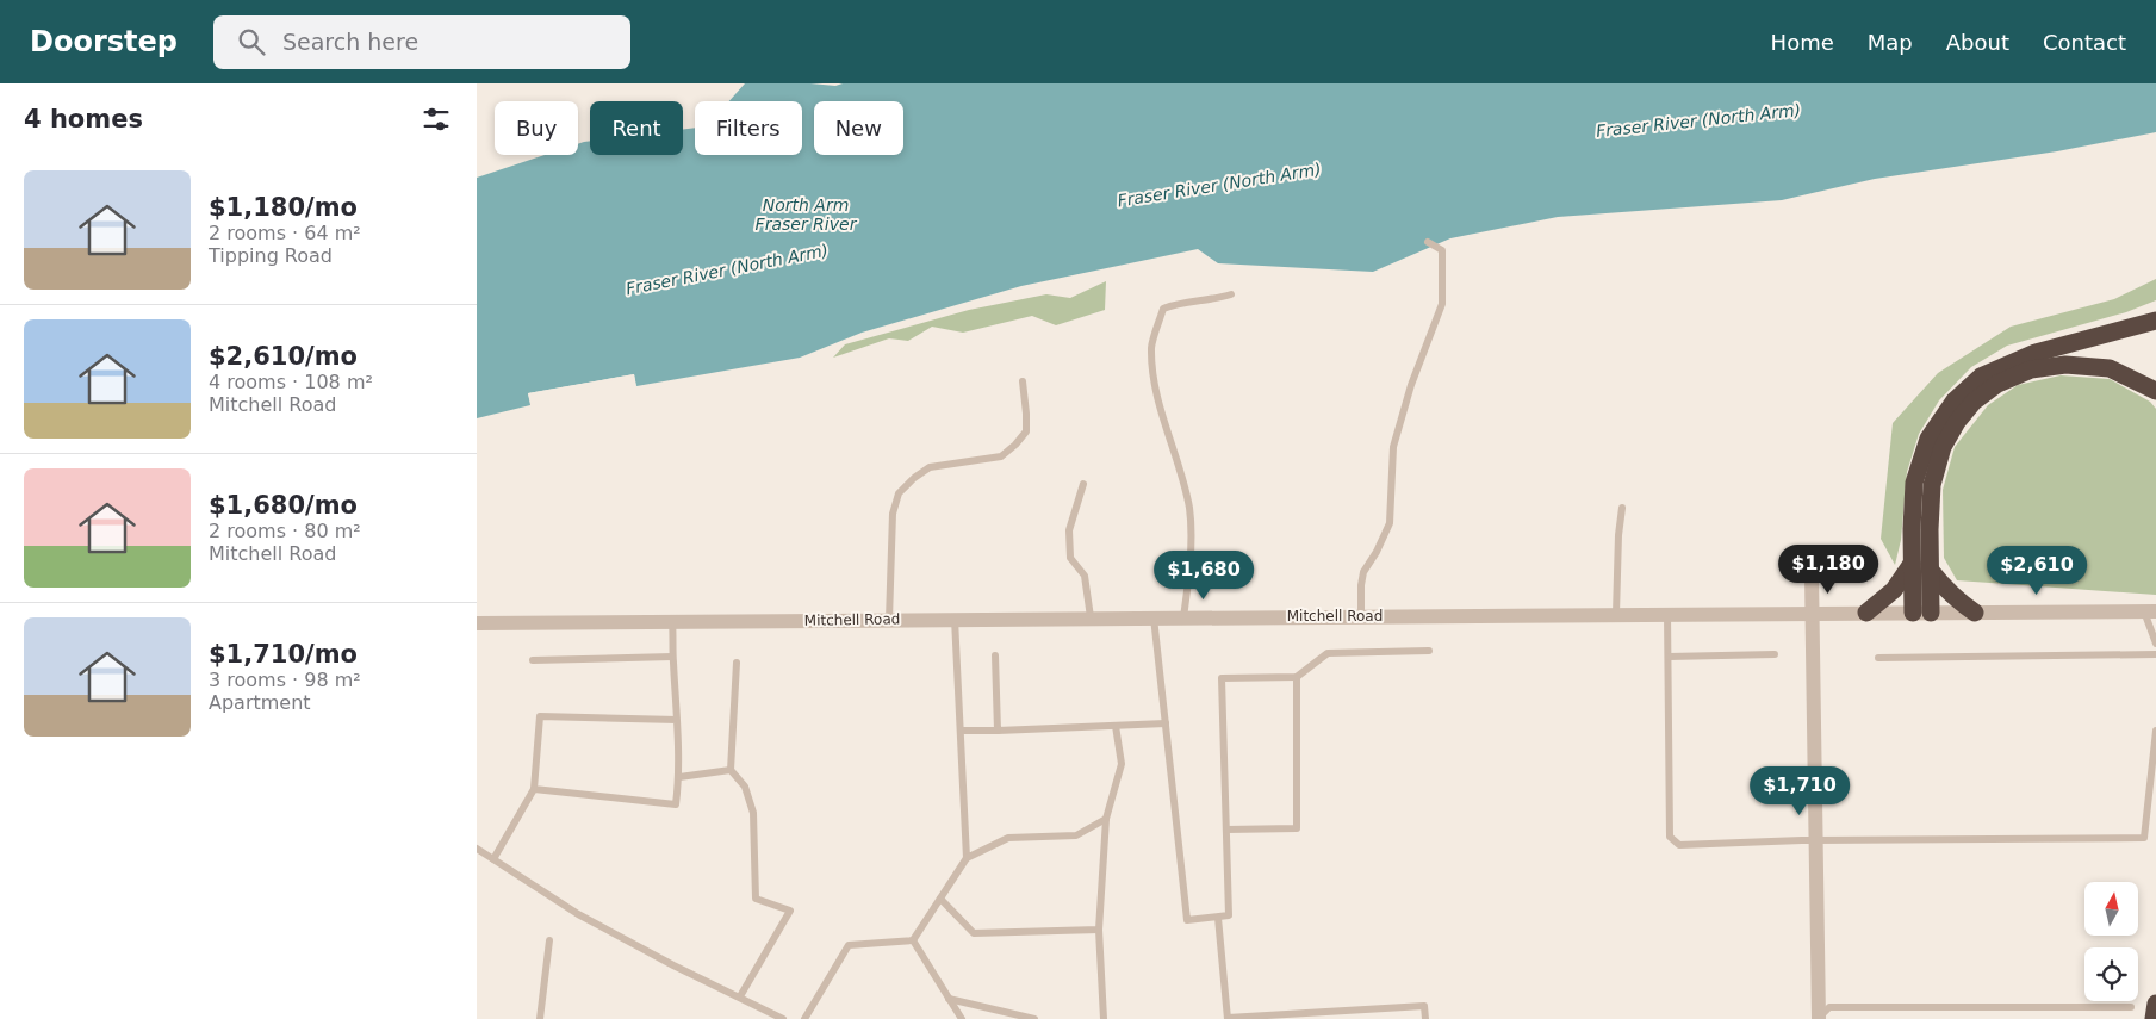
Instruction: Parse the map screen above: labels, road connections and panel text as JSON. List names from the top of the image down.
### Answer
{
  "streets": {
    "street": ["Mitchell Road"]
  },
  "water": ["Fraser River (North Arm)", "North Arm Fraser River"],
  "north": "top",
  "page": {
    "header": "Doorstep",
    "search": "Search here",
    "nav": [
      "Home",
      "Map",
      "About",
      "Contact"
    ],
    "heading": "4 homes",
    "chip": [
      "Buy",
      "Rent",
      "Filters",
      "New"
    ],
    "list": [
      {
        "name": "$1,180/mo",
        "note": "2 rooms · 64 m² · Tipping Road"
      },
      {
        "name": "$2,610/mo",
        "note": "4 rooms · 108 m² · Mitchell Road"
      },
      {
        "name": "$1,680/mo",
        "note": "2 rooms · 80 m² · Mitchell Road"
      },
      {
        "name": "$1,710/mo",
        "note": "3 rooms · 98 m² · Apartment"
      }
    ],
    "price": [
      "$1,180",
      "$2,610",
      "$1,680",
      "$1,710"
    ]
  }
}
